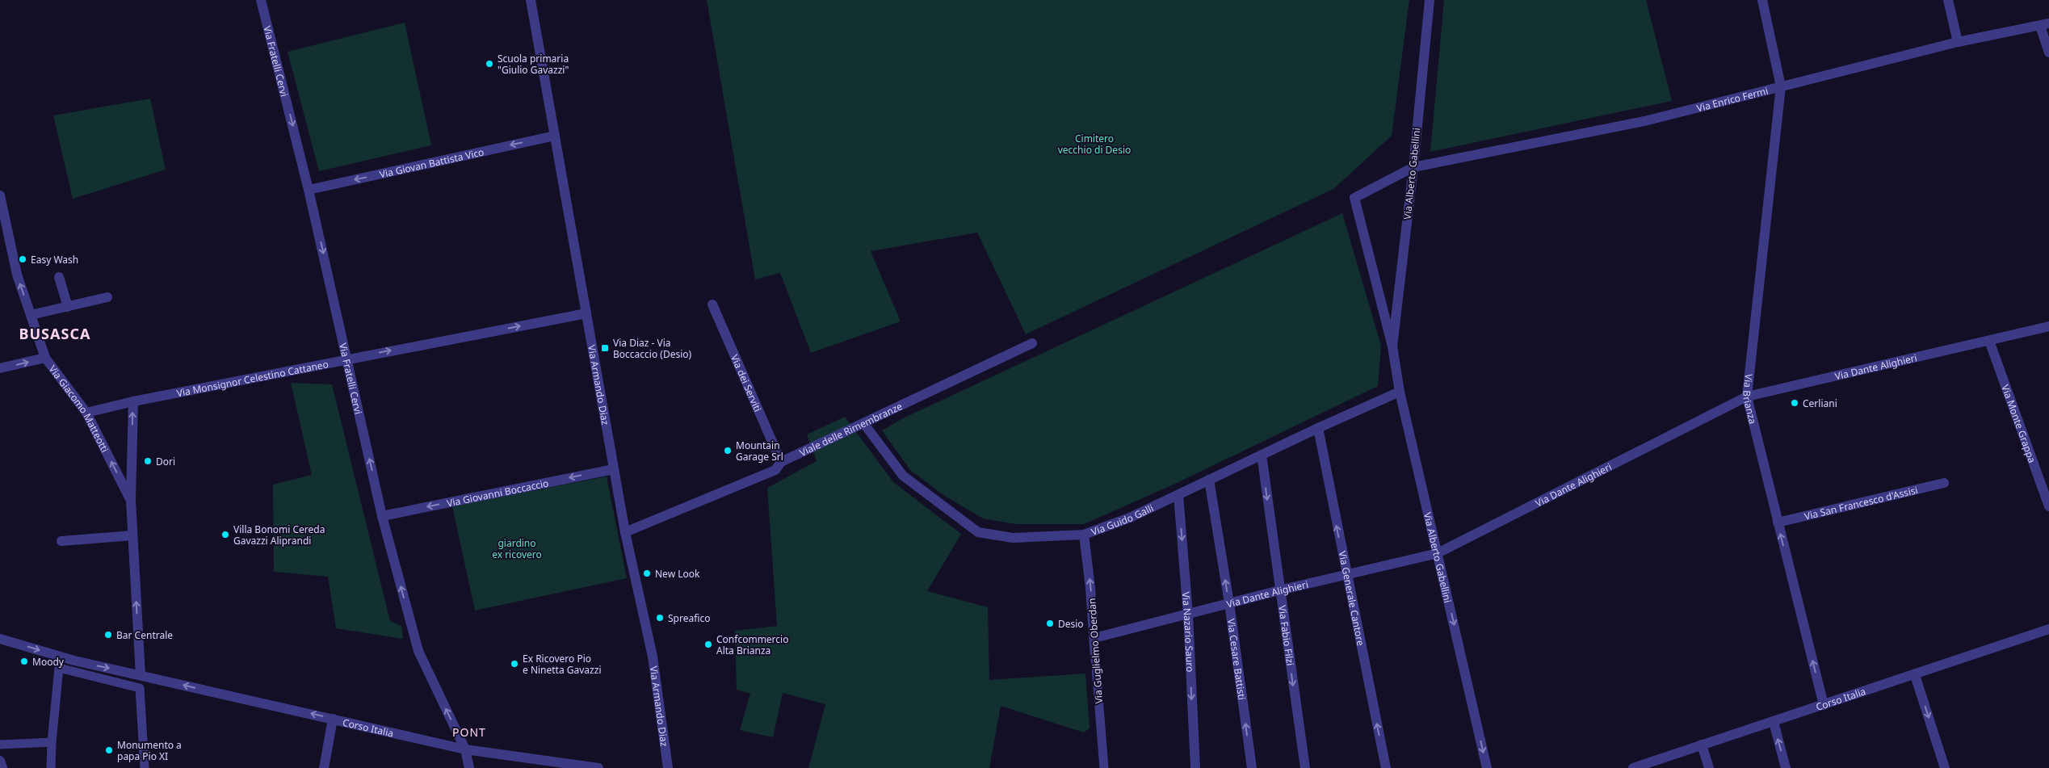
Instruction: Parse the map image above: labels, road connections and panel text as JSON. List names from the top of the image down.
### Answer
{
  "streets": {
    "street": [
      "Via Fratelli Cervi",
      "Via Enrico Fermi",
      "Via Giovan Battista Vico",
      "Via Alberto Gabellini",
      "Via Dante Alighieri",
      "Via Monsignor Celestino Cattaneo",
      "Via dei Serviti",
      "Via Armando Diaz",
      "Via Brianza",
      "Via Giacomo Matteotti",
      "Via Monte Grappa",
      "Viale delle Rimembranze",
      "Via Giovanni Boccaccio",
      "Via San Francesco d'Assisi",
      "Via Guido Galli",
      "Via Generale Cantore",
      "Via Nazario Sauro",
      "Via Fabio Filzi",
      "Via Guglielmo Oberdan",
      "Via Cesare Battisti",
      "Corso Italia"
    ]
  },
  "crossings": [
    ["Via Fratelli Cervi", "Via Giovan Battista Vico"],
    ["Via Fratelli Cervi", "Via Monsignor Celestino Cattaneo"],
    ["Via Fratelli Cervi", "Via Giovanni Boccaccio"],
    ["Via Fratelli Cervi", "Corso Italia"],
    ["Via Enrico Fermi", "Via Alberto Gabellini"],
    ["Via Enrico Fermi", "Via Brianza"],
    ["Via Giovan Battista Vico", "Via Armando Diaz"],
    ["Via Alberto Gabellini", "Via Dante Alighieri"],
    ["Via Alberto Gabellini", "Via Guido Galli"],
    ["Via Dante Alighieri", "Via Brianza"],
    ["Via Dante Alighieri", "Via Monte Grappa"],
    ["Via Dante Alighieri", "Via Generale Cantore"],
    ["Via Dante Alighieri", "Via Nazario Sauro"],
    ["Via Dante Alighieri", "Via Fabio Filzi"],
    ["Via Dante Alighieri", "Via Guglielmo Oberdan"],
    ["Via Dante Alighieri", "Via Cesare Battisti"],
    ["Via Monsignor Celestino Cattaneo", "Via Armando Diaz"],
    ["Via Monsignor Celestino Cattaneo", "Via Giacomo Matteotti"],
    ["Via dei Serviti", "Viale delle Rimembranze"],
    ["Via Armando Diaz", "Viale delle Rimembranze"],
    ["Via Armando Diaz", "Via Giovanni Boccaccio"],
    ["Via Brianza", "Via San Francesco d'Assisi"],
    ["Via Brianza", "Corso Italia"],
    ["Via Giacomo Matteotti", "Corso Italia"],
    ["Viale delle Rimembranze", "Via Guido Galli"],
    ["Via Guido Galli", "Via Generale Cantore"],
    ["Via Guido Galli", "Via Nazario Sauro"],
    ["Via Guido Galli", "Via Fabio Filzi"],
    ["Via Guido Galli", "Via Guglielmo Oberdan"],
    ["Via Guido Galli", "Via Cesare Battisti"]
  ],
  "one_way": [
    "Via Giovan Battista Vico",
    "Via Monsignor Celestino Cattaneo",
    "Via Giacomo Matteotti",
    "Via Giovanni Boccaccio",
    "Via Generale Cantore",
    "Via Nazario Sauro",
    "Via Fabio Filzi",
    "Via Guglielmo Oberdan",
    "Via Cesare Battisti"
  ],
  "districts": ["BUSASCA", "PONT"],
  "parks": ["Cimitero vecchio di Desio", "giardino ex ricovero"],
  "places": {
    "other": [
      "Scuola primaria \"Giulio Gavazzi\"",
      "Easy Wash",
      "Cerliani",
      "Mountain Garage Srl",
      "Dori",
      "Villa Bonomi Cereda Gavazzi Aliprandi",
      "New Look",
      "Spreafico",
      "Desio",
      "Bar Centrale",
      "Confcommercio Alta Brianza",
      "Moody",
      "Ex Ricovero Pio e Ninetta Gavazzi",
      "Monumento a papa Pio XI"
    ],
    "transit": ["Via Diaz - Via Boccaccio (Desio)"]
  }
}
